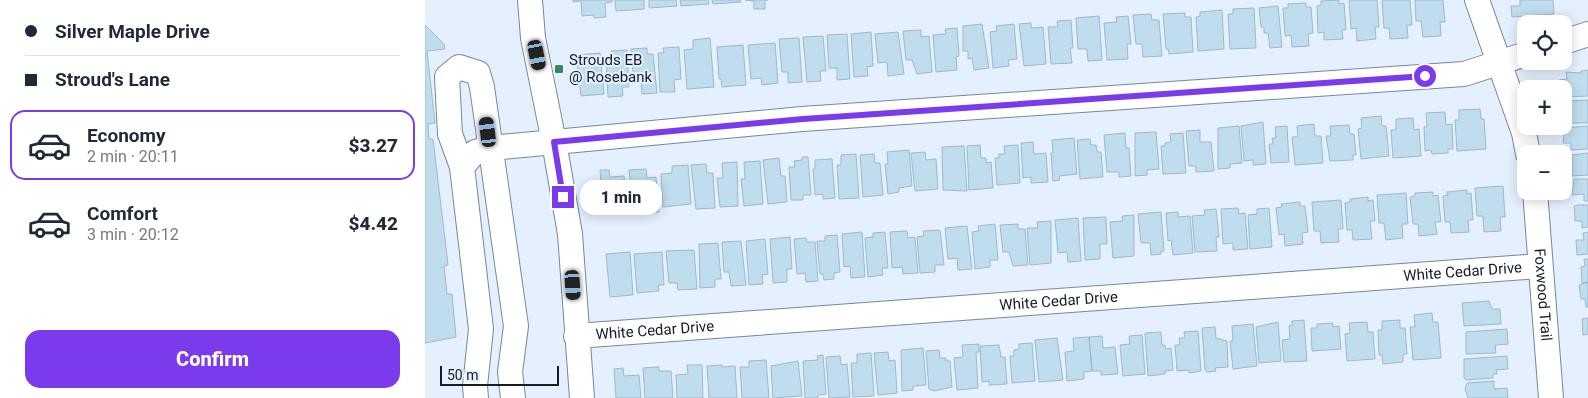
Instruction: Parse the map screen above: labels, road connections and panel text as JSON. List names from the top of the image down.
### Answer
{
  "streets": {
    "street": ["White Cedar Drive", "Foxwood Trail"]
  },
  "crossings": [
    ["White Cedar Drive", "Foxwood Trail"]
  ],
  "places": {
    "transit": ["Strouds EB @ Rosebank"]
  },
  "scale_bar": "50 m",
  "page": {
    "banner": ["Silver Maple Drive", "Stroud's Lane"],
    "map_buttons": ["+", "−"],
    "list": [
      {
        "name": "Economy",
        "note": "2 min · 20:11",
        "value": "$3.27"
      },
      {
        "name": "Comfort",
        "note": "3 min · 20:12",
        "value": "$4.42"
      }
    ],
    "bubble": "1 min",
    "buttons": "Confirm",
    "scale": "50 m"
  }
}
